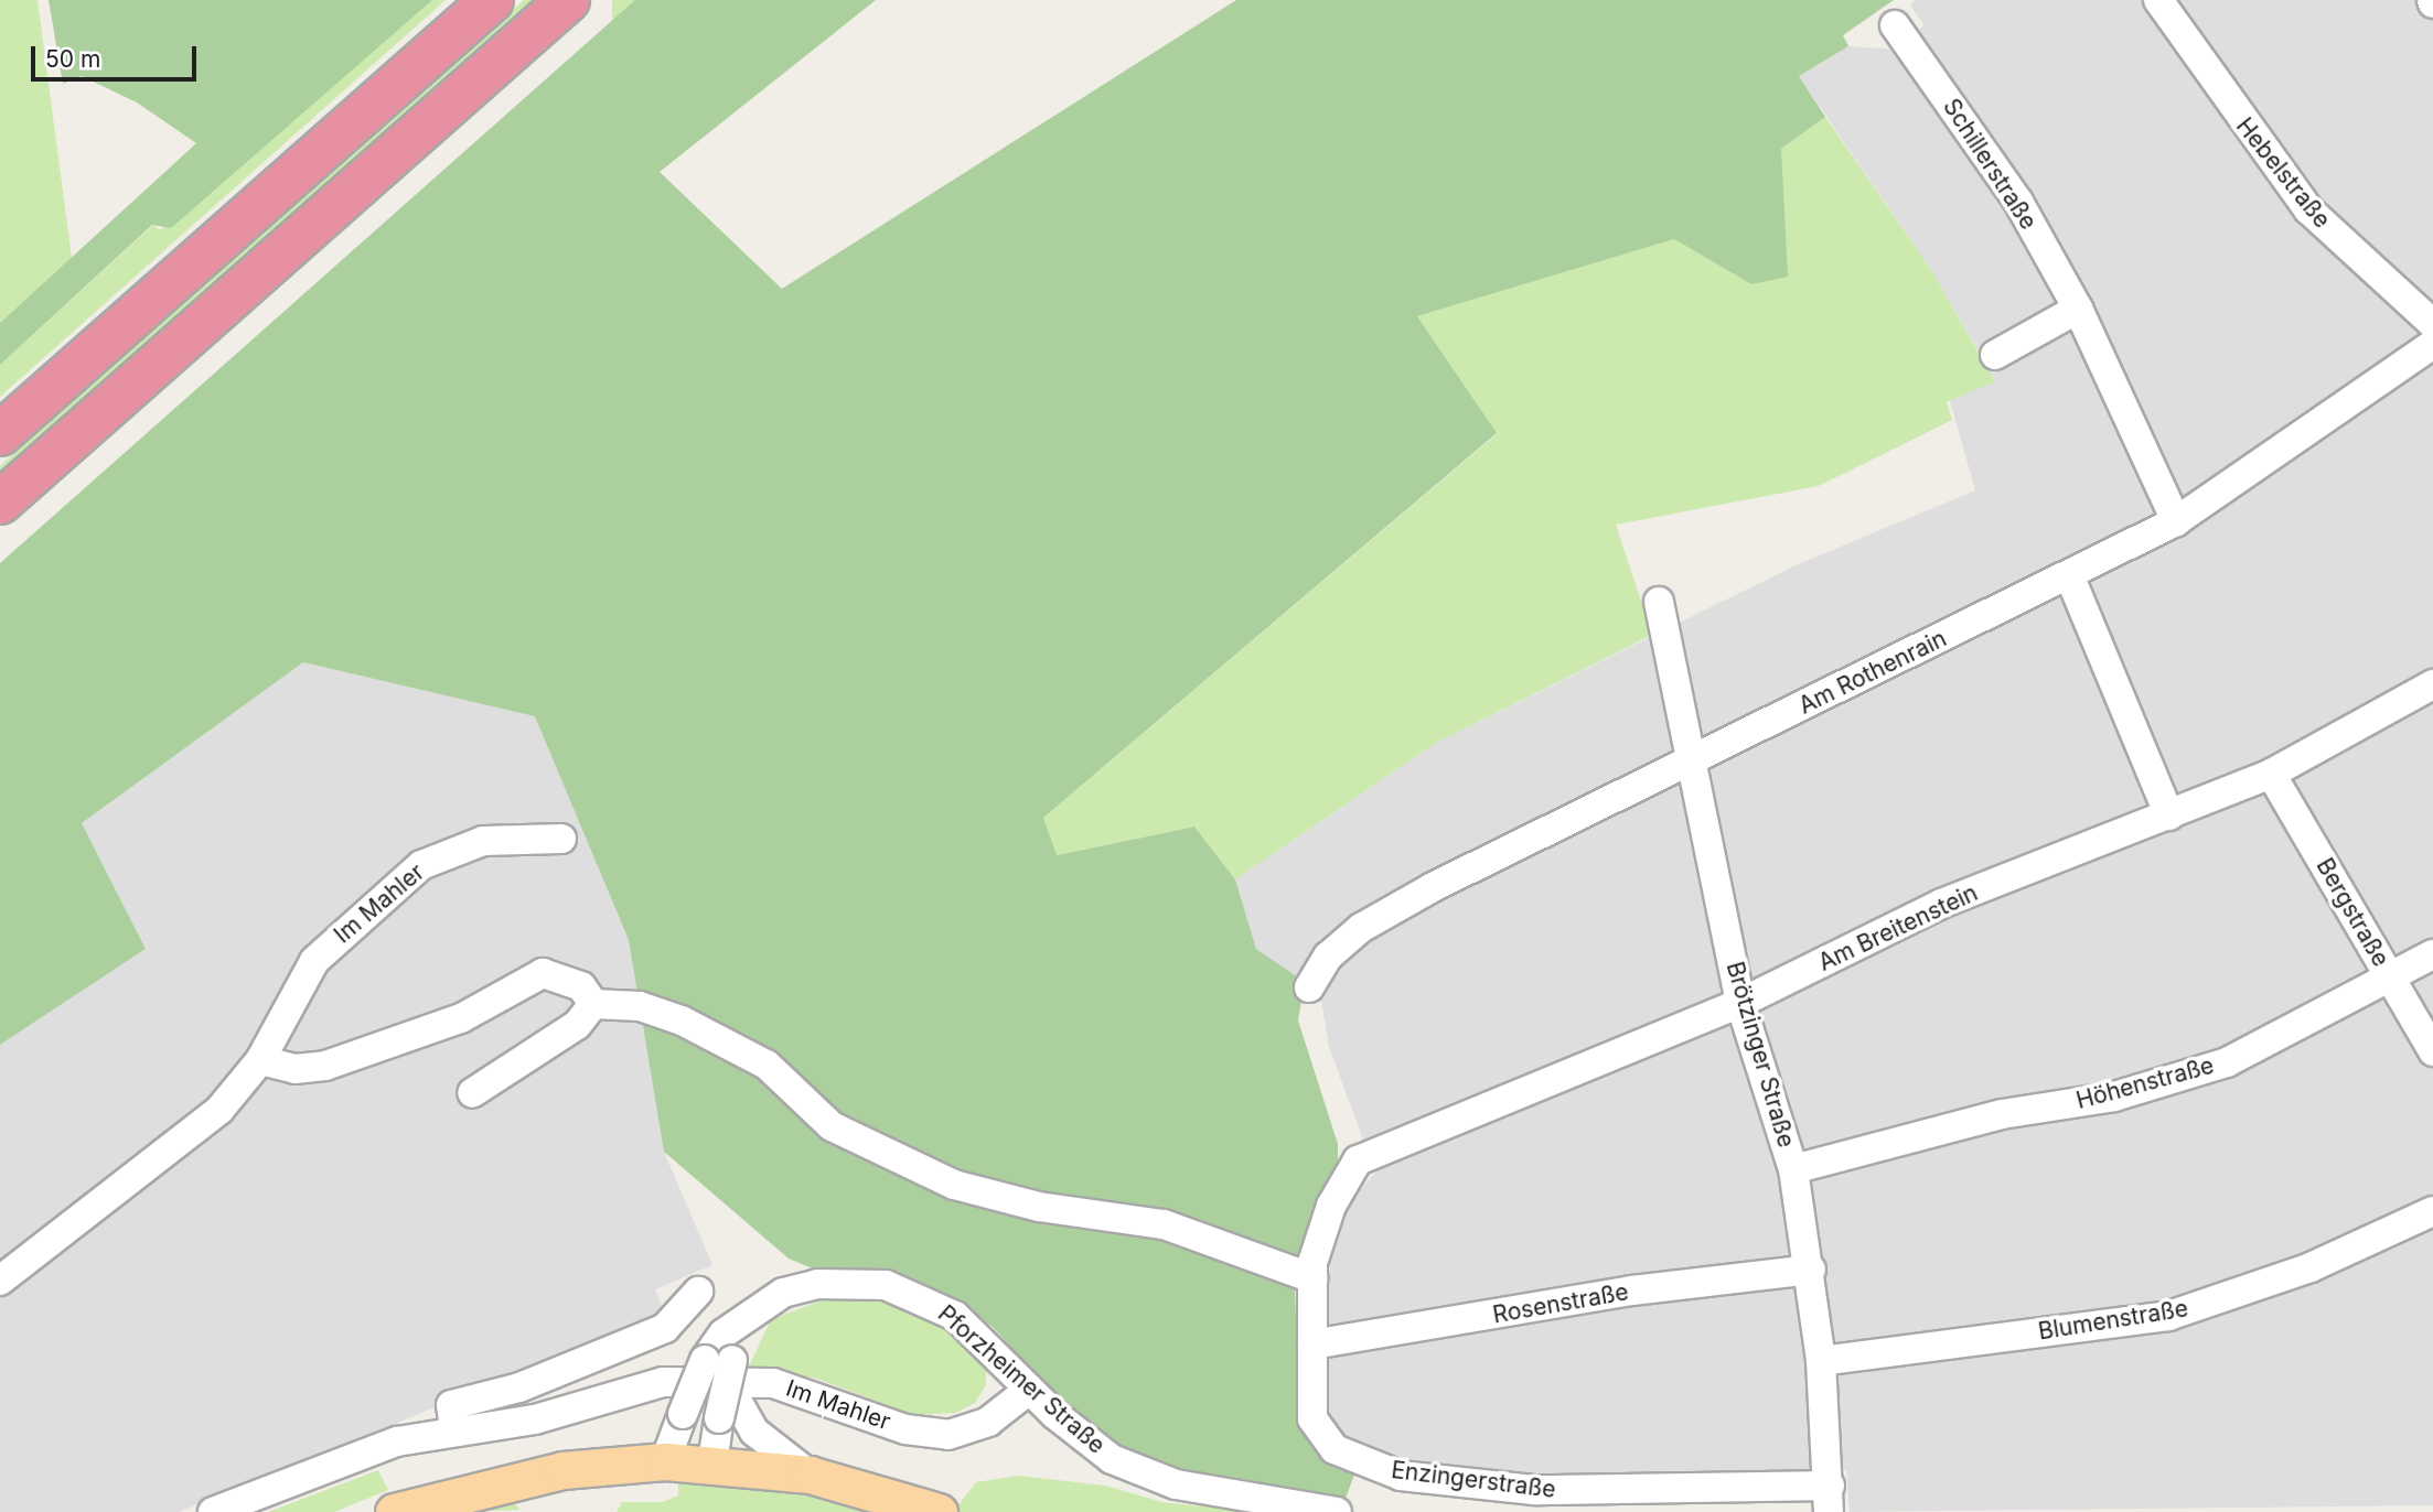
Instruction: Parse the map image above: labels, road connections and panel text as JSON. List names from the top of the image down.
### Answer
{
  "streets": {
    "street": [
      "Schillerstraße",
      "Hebelstraße",
      "Am Rothenrain",
      "Im Mahler",
      "Bergstraße",
      "Am Breitenstein",
      "Brötzinger Straße",
      "Höhenstraße",
      "Rosenstraße",
      "Blumenstraße",
      "Pforzheimer Straße",
      "Enzingerstraße"
    ]
  },
  "crossings": [
    ["Schillerstraße", "Am Rothenrain"],
    ["Am Rothenrain", "Brötzinger Straße"],
    ["Im Mahler", "Pforzheimer Straße"],
    ["Bergstraße", "Am Breitenstein"],
    ["Bergstraße", "Höhenstraße"],
    ["Am Breitenstein", "Brötzinger Straße"],
    ["Am Breitenstein", "Enzingerstraße"],
    ["Brötzinger Straße", "Höhenstraße"],
    ["Brötzinger Straße", "Rosenstraße"],
    ["Brötzinger Straße", "Blumenstraße"],
    ["Brötzinger Straße", "Enzingerstraße"],
    ["Rosenstraße", "Enzingerstraße"]
  ],
  "scale_bar": "50 m"
}
